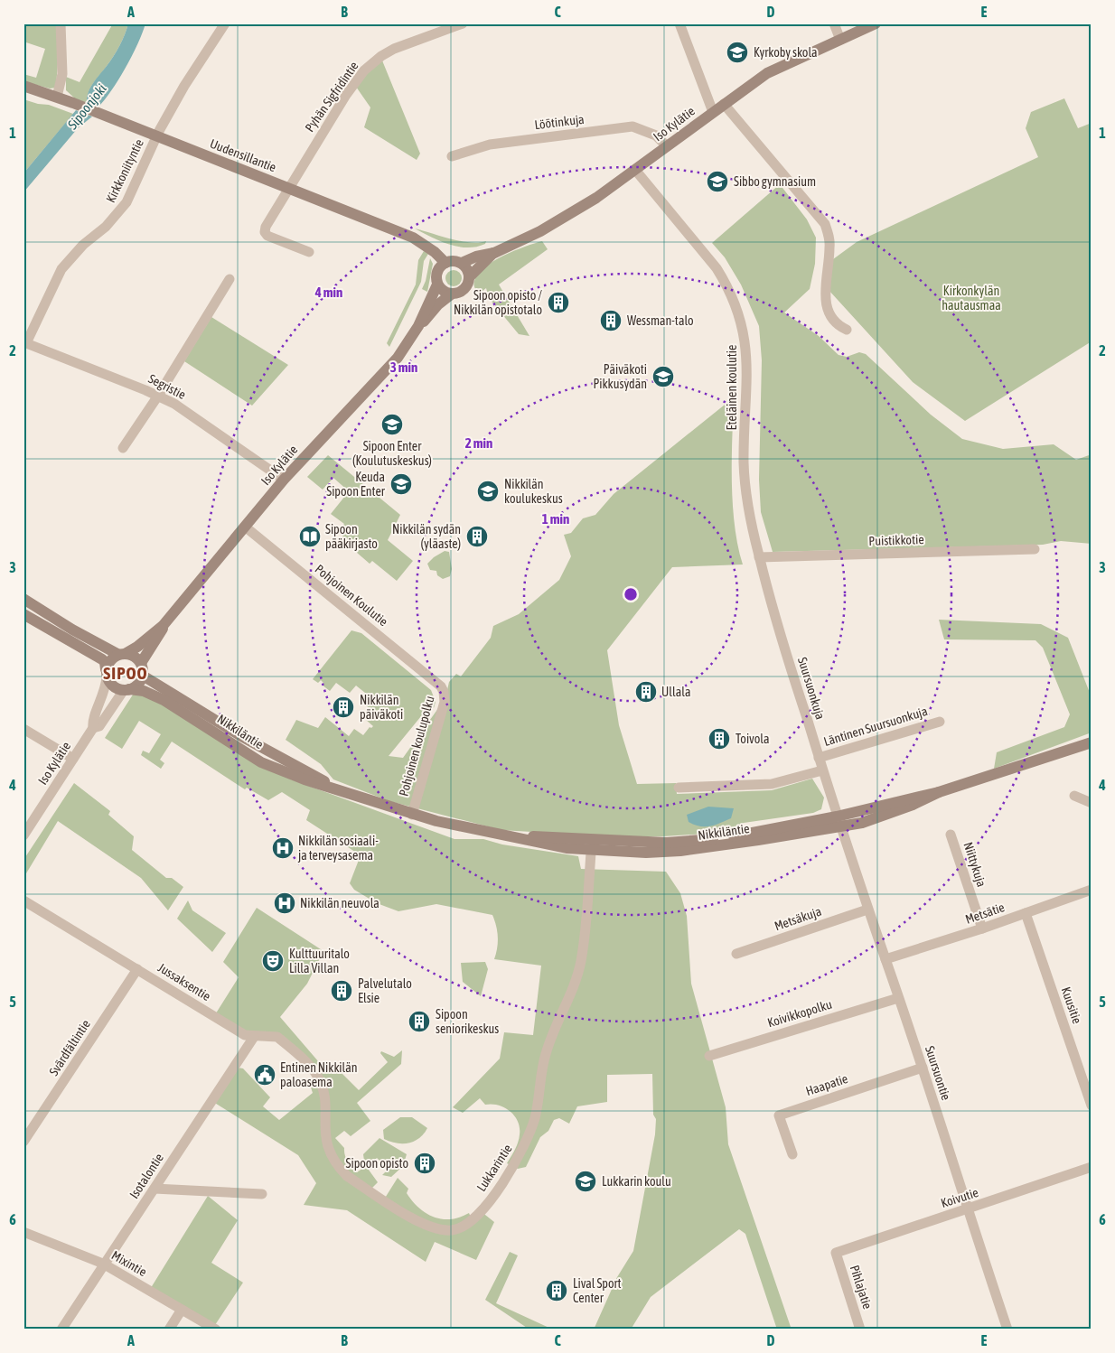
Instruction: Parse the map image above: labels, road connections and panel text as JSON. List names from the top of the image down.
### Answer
{
  "streets": {
    "street": [
      "Pyhän Sigfridintie",
      "Löötinkuja",
      "Iso Kylätie",
      "Uudensillantie",
      "Kirkkoniityntie",
      "Segristie",
      "Eteläinen koulutie",
      "Puistikkotie",
      "Pohjoinen Koulutie",
      "Suursuonkuja",
      "Läntinen Suursuonkuja",
      "Nikkiläntie",
      "Pohjoinen koulupolku",
      "Niittykuja",
      "Metsätie",
      "Metsäkuja",
      "Jussaksentie",
      "Kuusitie",
      "Koivikkopolku",
      "Svärdfältintie",
      "Suursuontie",
      "Haapatie",
      "Lukkarintie",
      "Isotalontie",
      "Koivutie",
      "Mixintie",
      "Pihlajatie"
    ]
  },
  "crossings": [
    ["Pyhän Sigfridintie", "Uudensillantie"],
    ["Löötinkuja", "Iso Kylätie"],
    ["Iso Kylätie", "Uudensillantie"],
    ["Iso Kylätie", "Segristie"],
    ["Iso Kylätie", "Eteläinen koulutie"],
    ["Iso Kylätie", "Pohjoinen Koulutie"],
    ["Iso Kylätie", "Nikkiläntie"],
    ["Uudensillantie", "Kirkkoniityntie"],
    ["Kirkkoniityntie", "Segristie"],
    ["Eteläinen koulutie", "Puistikkotie"],
    ["Eteläinen koulutie", "Suursuonkuja"],
    ["Puistikkotie", "Suursuonkuja"],
    ["Pohjoinen Koulutie", "Pohjoinen koulupolku"],
    ["Suursuonkuja", "Läntinen Suursuonkuja"],
    ["Suursuonkuja", "Nikkiläntie"],
    ["Suursuonkuja", "Suursuontie"],
    ["Nikkiläntie", "Pohjoinen koulupolku"],
    ["Nikkiläntie", "Suursuontie"],
    ["Nikkiläntie", "Lukkarintie"],
    ["Niittykuja", "Metsätie"],
    ["Metsätie", "Kuusitie"],
    ["Metsätie", "Suursuontie"],
    ["Metsäkuja", "Suursuontie"],
    ["Jussaksentie", "Svärdfältintie"],
    ["Jussaksentie", "Lukkarintie"],
    ["Jussaksentie", "Isotalontie"],
    ["Koivikkopolku", "Suursuontie"],
    ["Suursuontie", "Haapatie"],
    ["Suursuontie", "Koivutie"],
    ["Isotalontie", "Mixintie"],
    ["Koivutie", "Pihlajatie"]
  ],
  "districts": ["SIPOO"],
  "water": ["Sipoonjoki"],
  "parks": ["Kirkonkylän hautausmaa"],
  "places": {
    "school or university": [
      "Kyrkoby skola",
      "Sibbo gymnasium",
      "Päiväkoti Pikkusydän",
      "Sipoon Enter (Koulutuskeskus)",
      "Keuda Sipoon Enter",
      "Nikkilän koulukeskus",
      "Lukkarin koulu"
    ],
    "building": [
      "Sipoon opisto / Nikkilän opistotalo",
      "Wessman-talo",
      "Nikkilän sydän (yläaste)",
      "Ullala",
      "Nikkilän päiväkoti",
      "Toivola",
      "Palvelutalo Elsie",
      "Sipoon seniorikeskus",
      "Sipoon opisto",
      "Lival Sport Center"
    ],
    "library": ["Sipoon pääkirjasto"],
    "hospital": ["Nikkilän sosiaali- ja terveysasema", "Nikkilän neuvola"],
    "theatre": ["Kulttuuritalo Lilla Villan"],
    "public building": ["Entinen Nikkilän paloasema"]
  },
  "grid": {
    "columns": [
      "A",
      "B",
      "C",
      "D",
      "E"
    ],
    "rows": [
      "1",
      "2",
      "3",
      "4",
      "5",
      "6"
    ]
  },
  "rings": [
    "4 min",
    "3 min",
    "2 min",
    "1 min"
  ]
}
